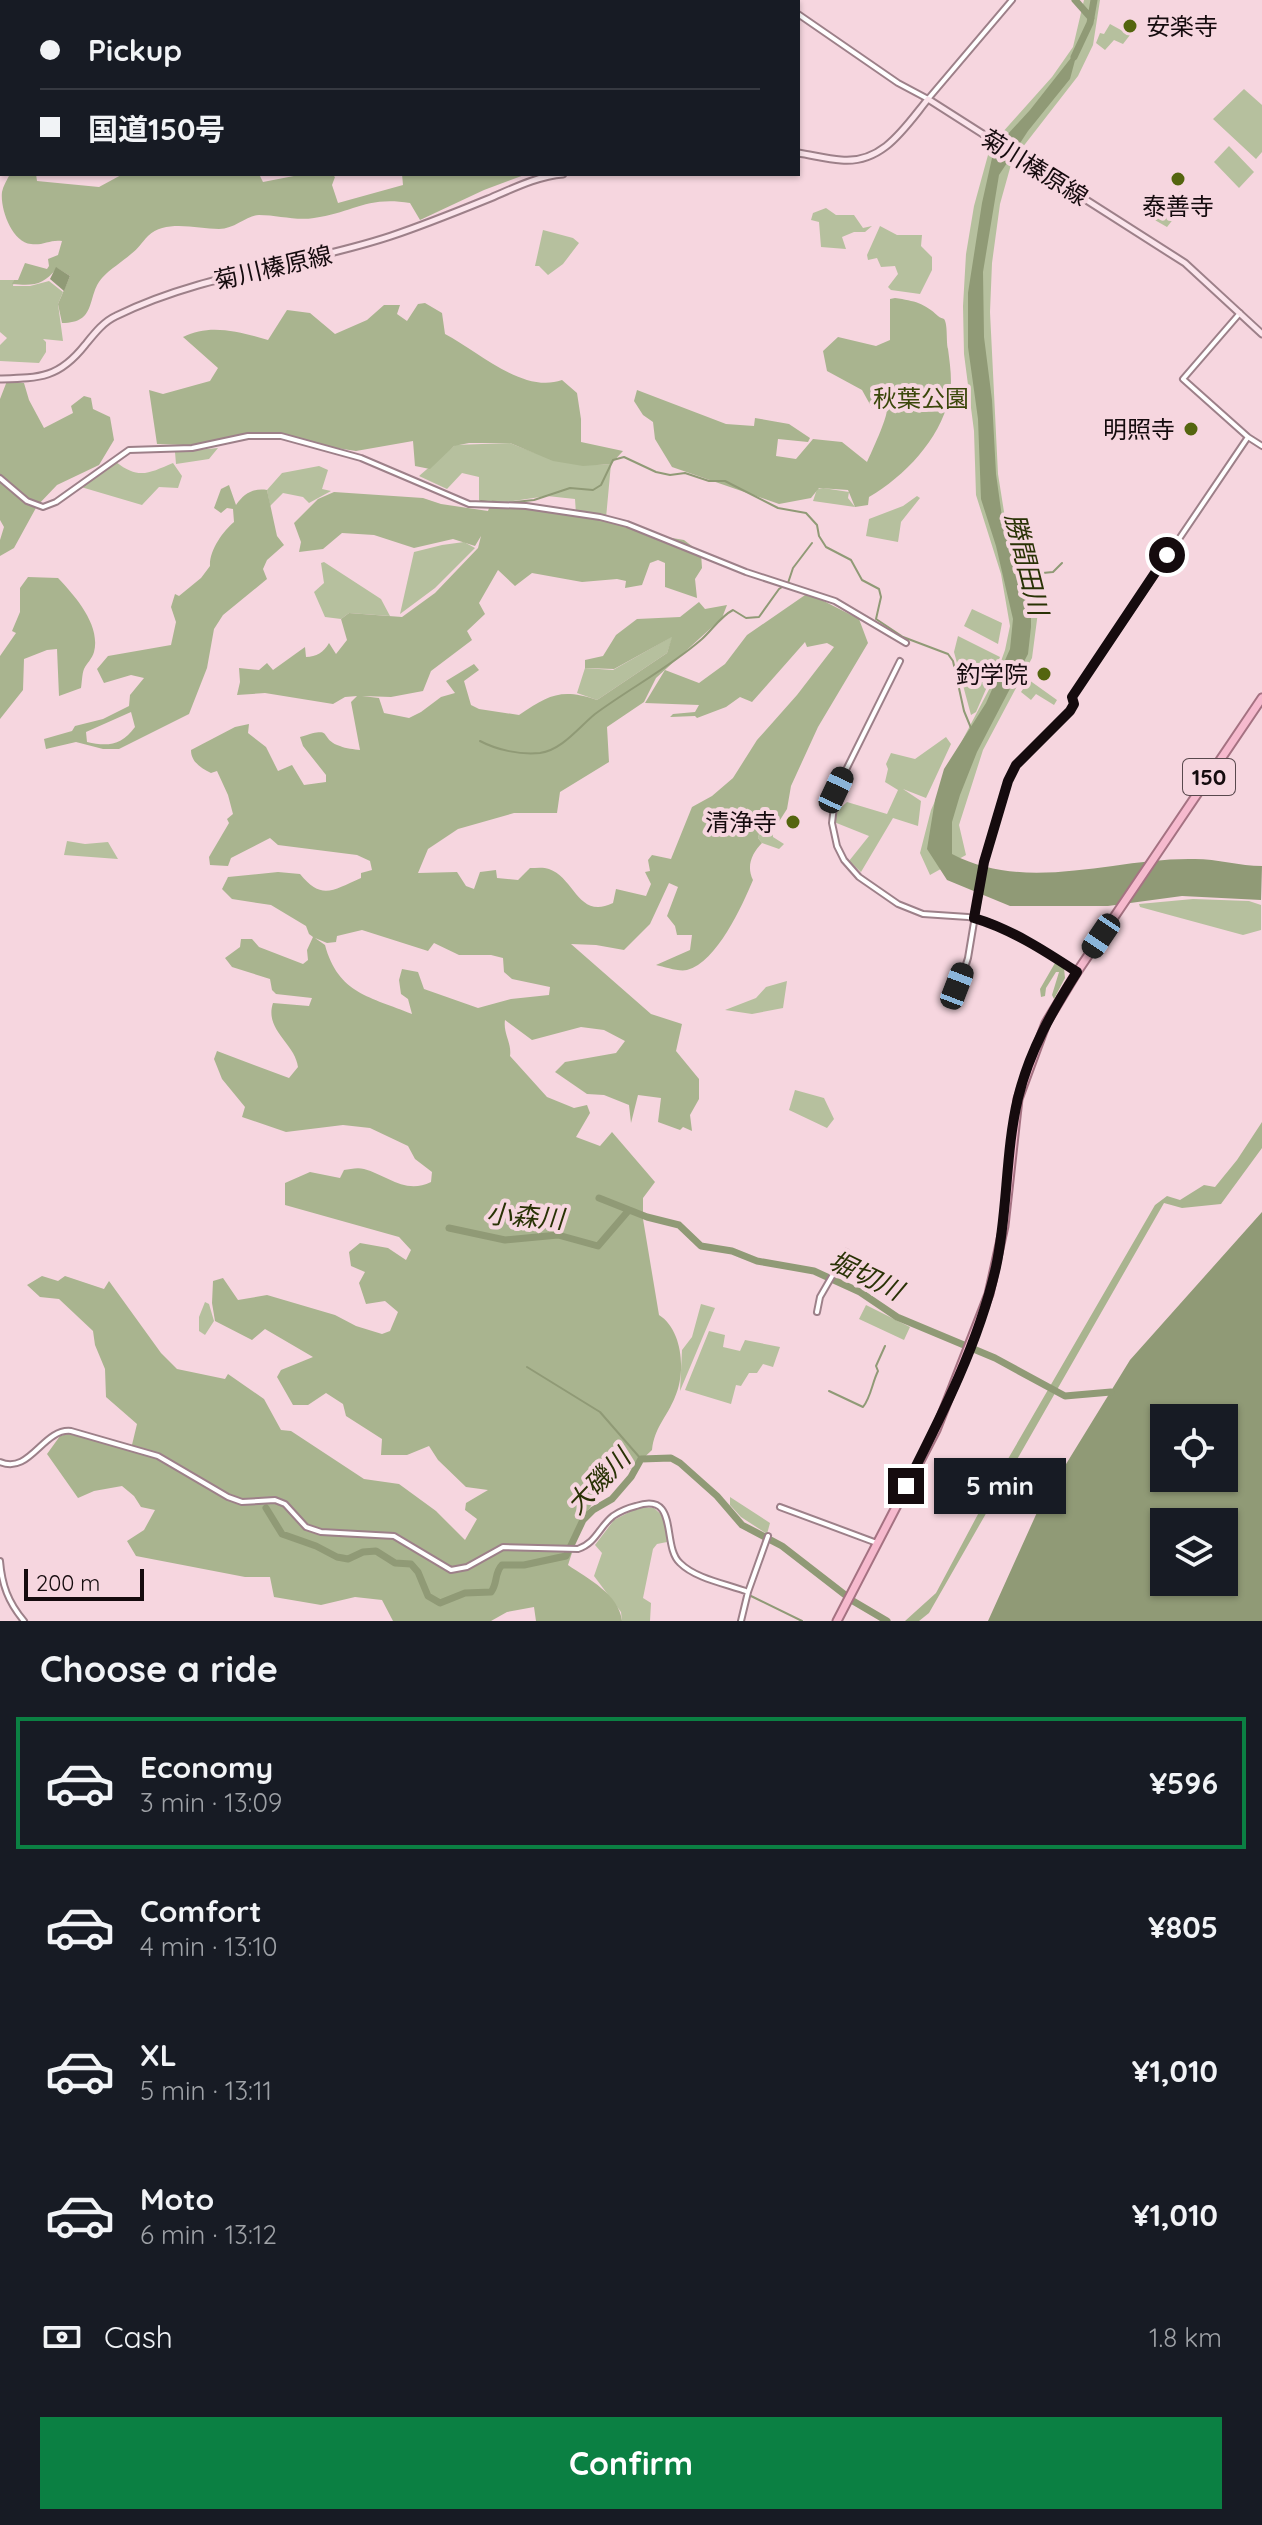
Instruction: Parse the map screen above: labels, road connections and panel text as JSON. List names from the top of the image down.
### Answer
{
  "streets": {
    "highway": ["150"],
    "main road": ["菊川榛原線"]
  },
  "water": [
    "勝間田川",
    "小森川",
    "堀切川",
    "大磯川"
  ],
  "parks": ["秋葉公園"],
  "places": [
    "安楽寺",
    "泰善寺",
    "明照寺",
    "釣学院",
    "清浄寺"
  ],
  "scale_bar": "200 m",
  "page": {
    "banner": ["Pickup", "国道150号"],
    "bubble": "5 min",
    "scale": "200 m",
    "heading": "Choose a ride",
    "list": [
      {
        "name": "Economy",
        "note": "3 min · 13:09",
        "value": "¥596"
      },
      {
        "name": "Comfort",
        "note": "4 min · 13:10",
        "value": "¥805"
      },
      {
        "name": "XL",
        "note": "5 min · 13:11",
        "value": "¥1,010"
      },
      {
        "name": "Moto",
        "note": "6 min · 13:12",
        "value": "¥1,010"
      }
    ],
    "pay": ["Cash", "1.8 km"],
    "buttons": "Confirm"
  }
}
